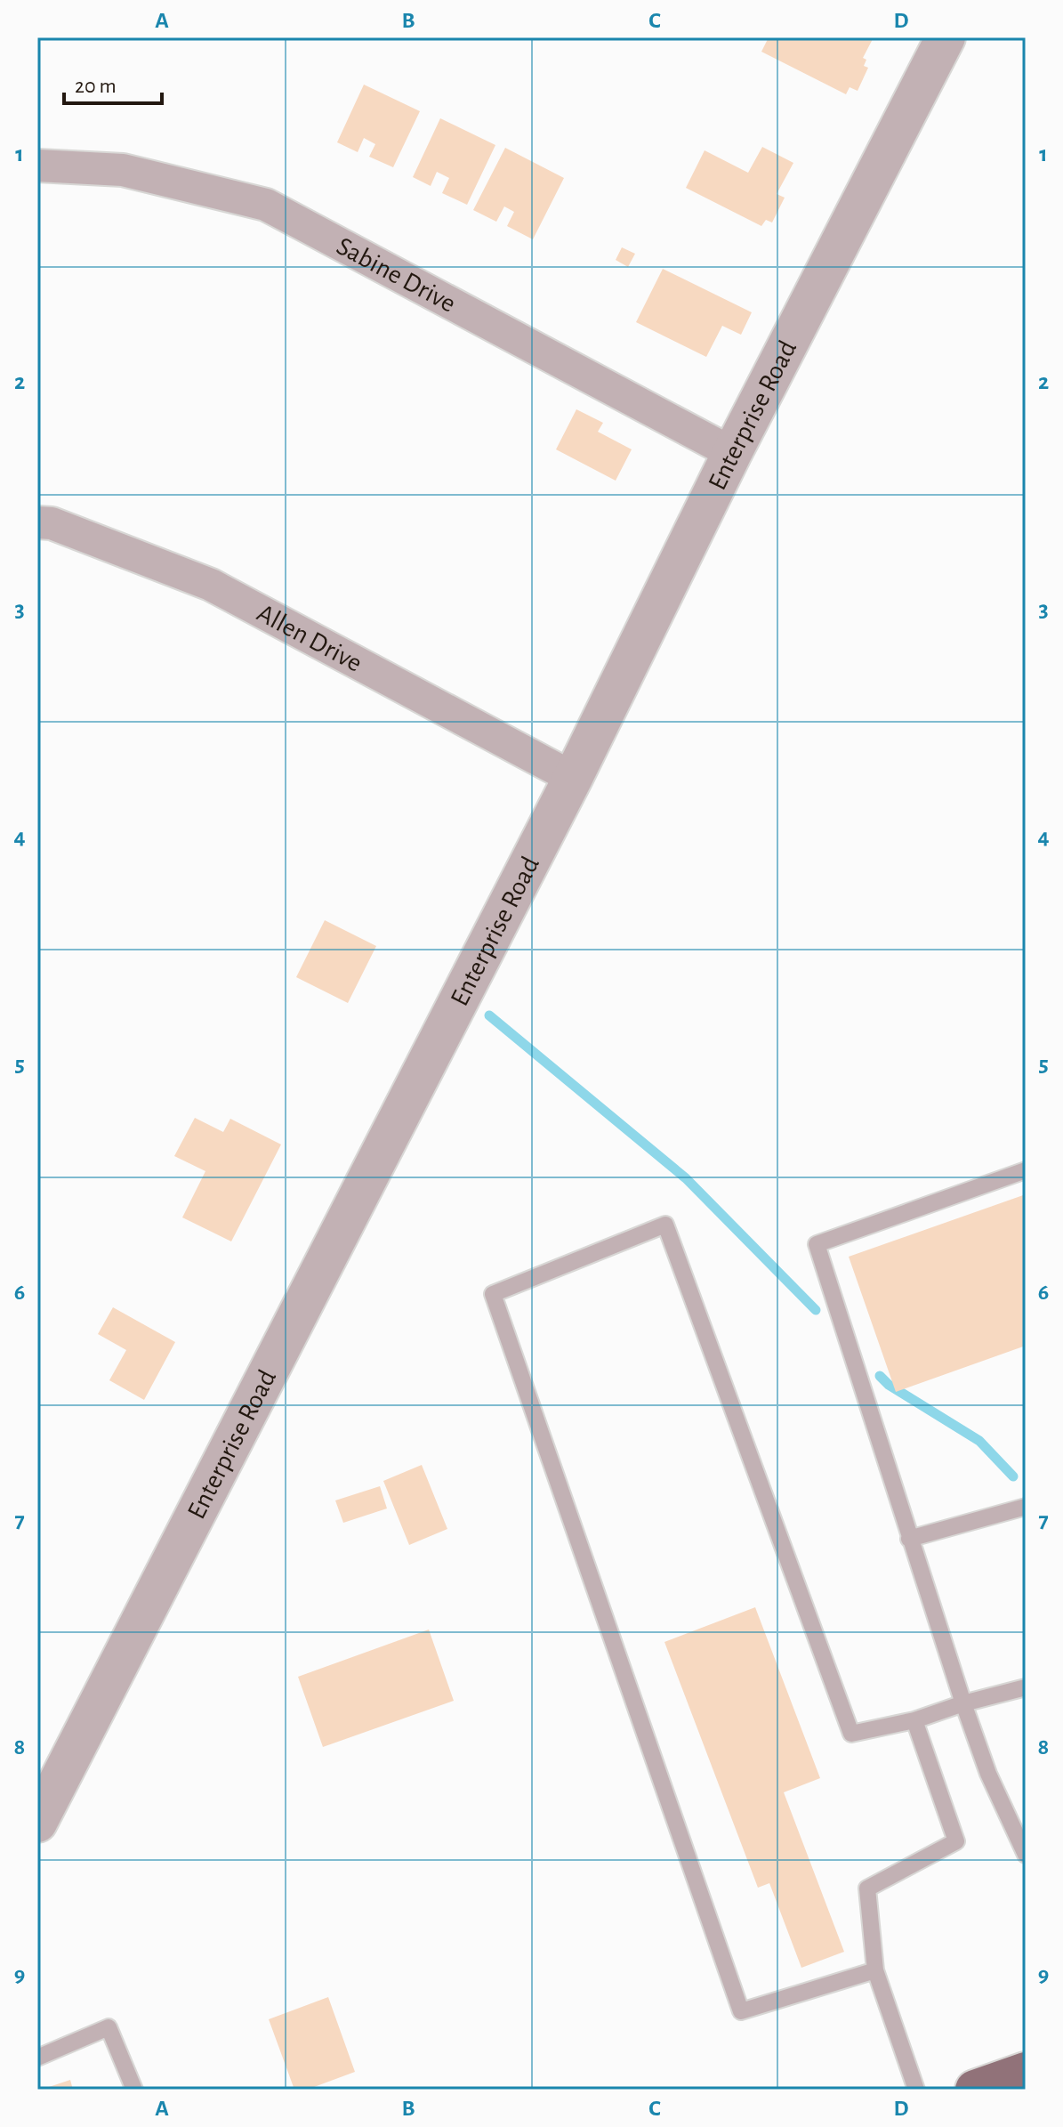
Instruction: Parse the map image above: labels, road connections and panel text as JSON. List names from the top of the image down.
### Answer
{
  "streets": {
    "street": ["Sabine Drive", "Enterprise Road", "Allen Drive"]
  },
  "crossings": [
    ["Sabine Drive", "Enterprise Road"],
    ["Enterprise Road", "Allen Drive"]
  ],
  "scale_bar": "20 m",
  "grid": {
    "columns": [
      "A",
      "B",
      "C",
      "D"
    ],
    "rows": [
      "1",
      "2",
      "3",
      "4",
      "5",
      "6",
      "7",
      "8",
      "9"
    ]
  }
}
